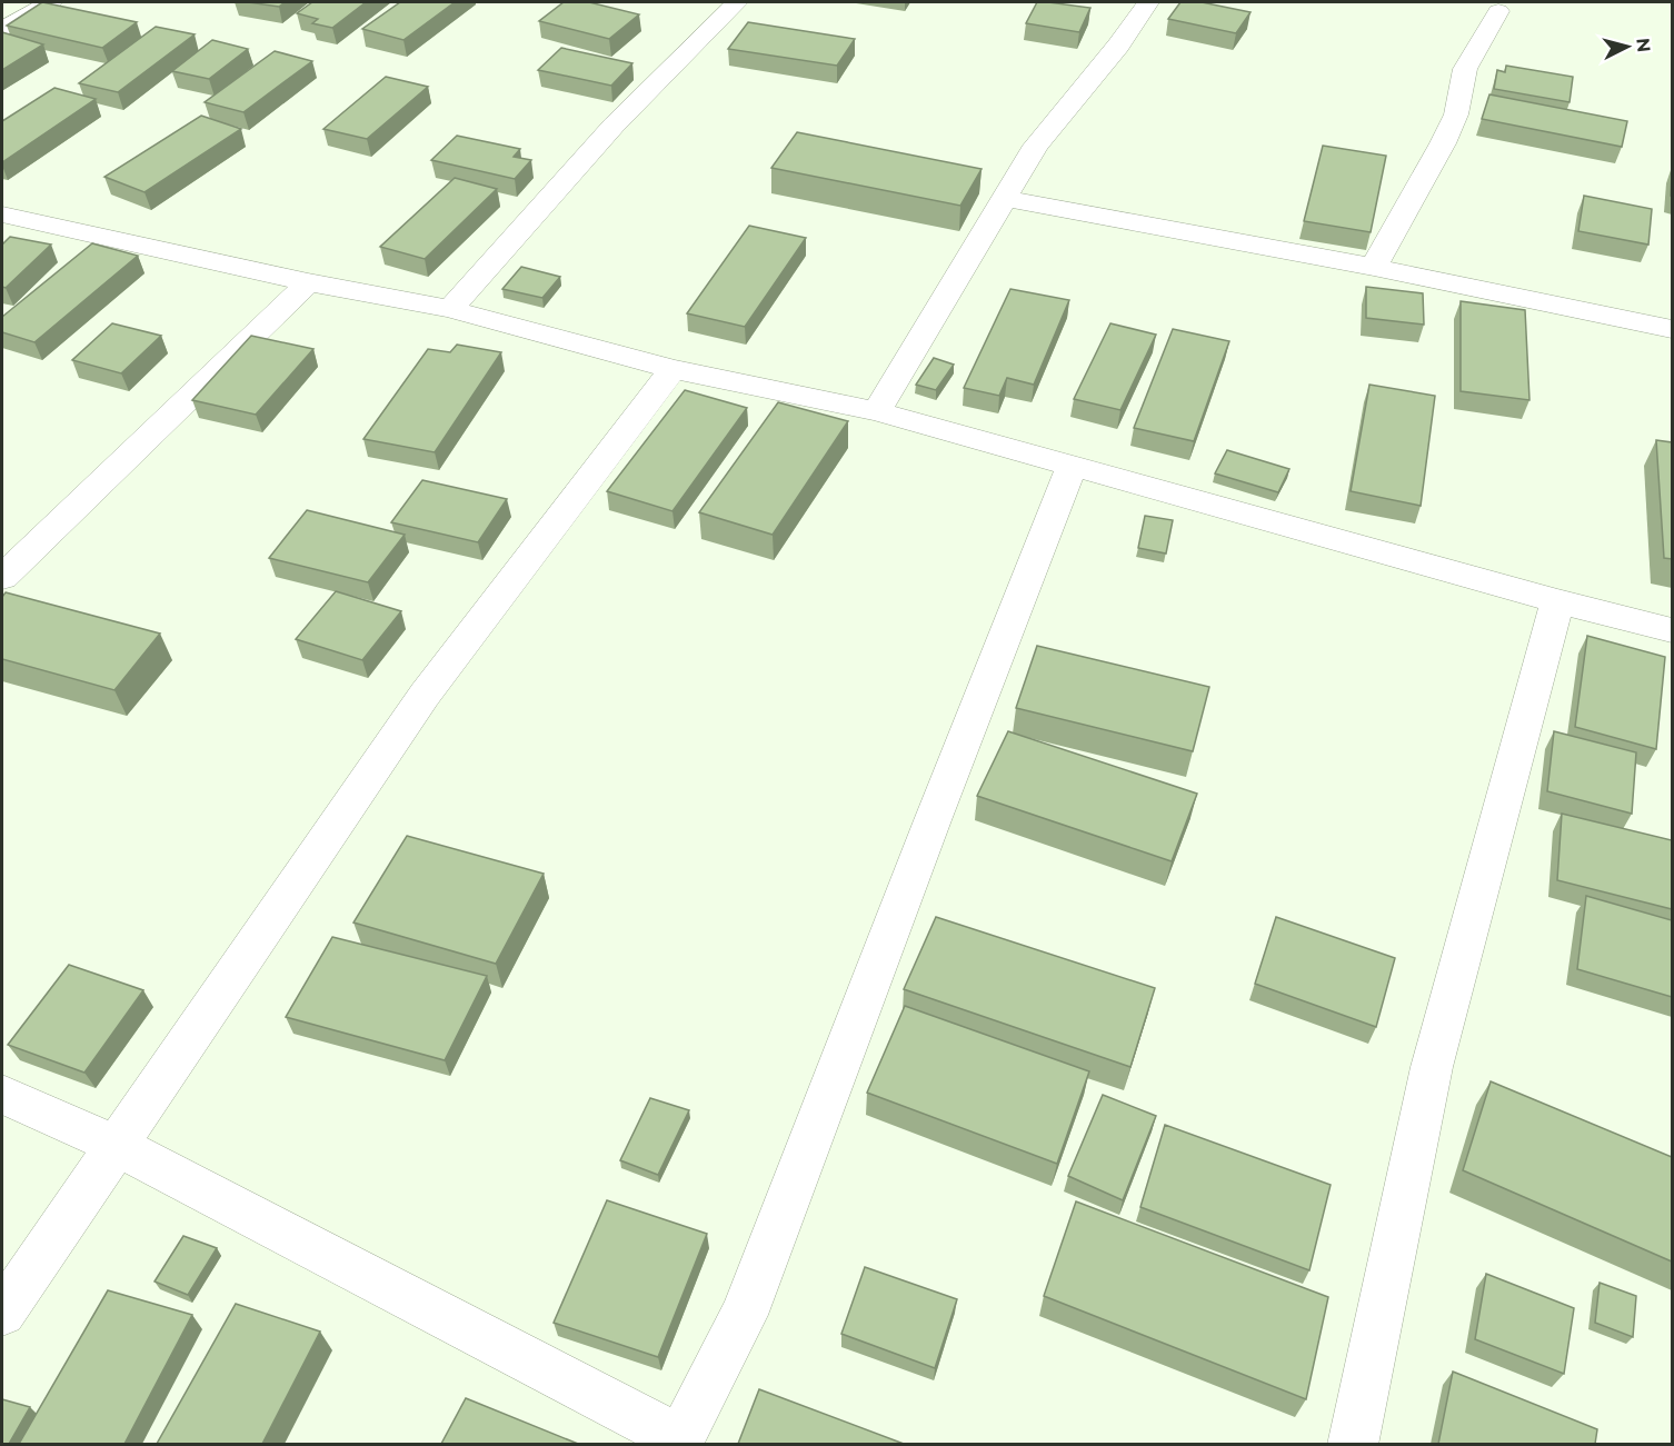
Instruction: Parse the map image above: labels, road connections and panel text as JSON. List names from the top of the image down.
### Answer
{
  "north": "right"
}
